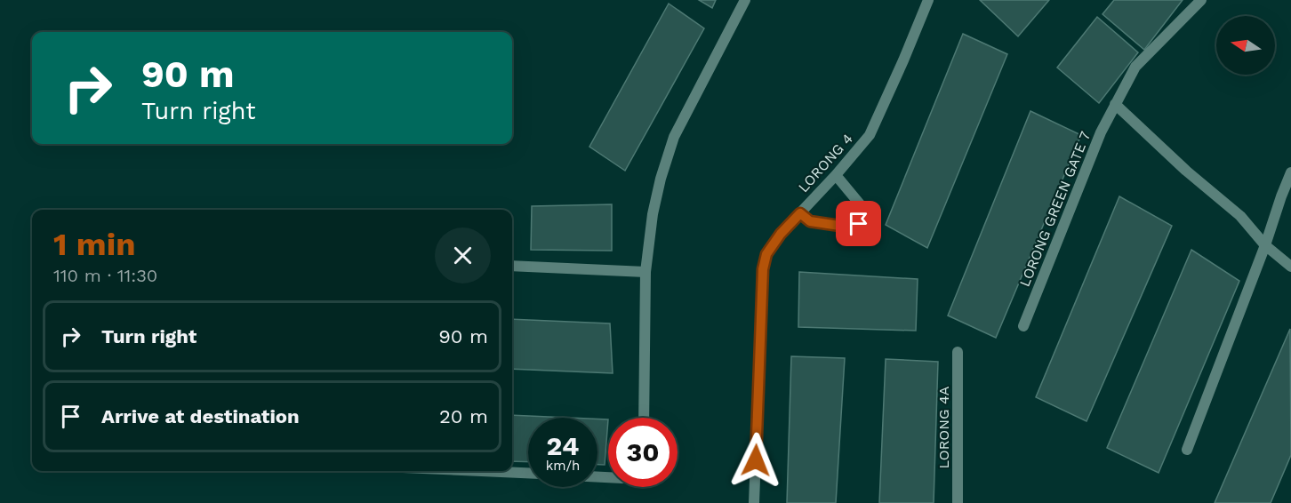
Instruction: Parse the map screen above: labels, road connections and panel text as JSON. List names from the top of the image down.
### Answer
{
  "streets": {
    "street": ["LORONG 4", "LORONG GREEN GATE 7", "LORONG 4A"]
  },
  "north": "left",
  "page": {
    "turn": ["90 m", "Turn right"],
    "heading": ["1 min", "110 m · 11:30"],
    "list": [
      {
        "name": "Turn right",
        "value": "90 m"
      },
      {
        "name": "Arrive at destination",
        "value": "20 m"
      }
    ],
    "speed": "24 km/h",
    "limit": "30"
  }
}
